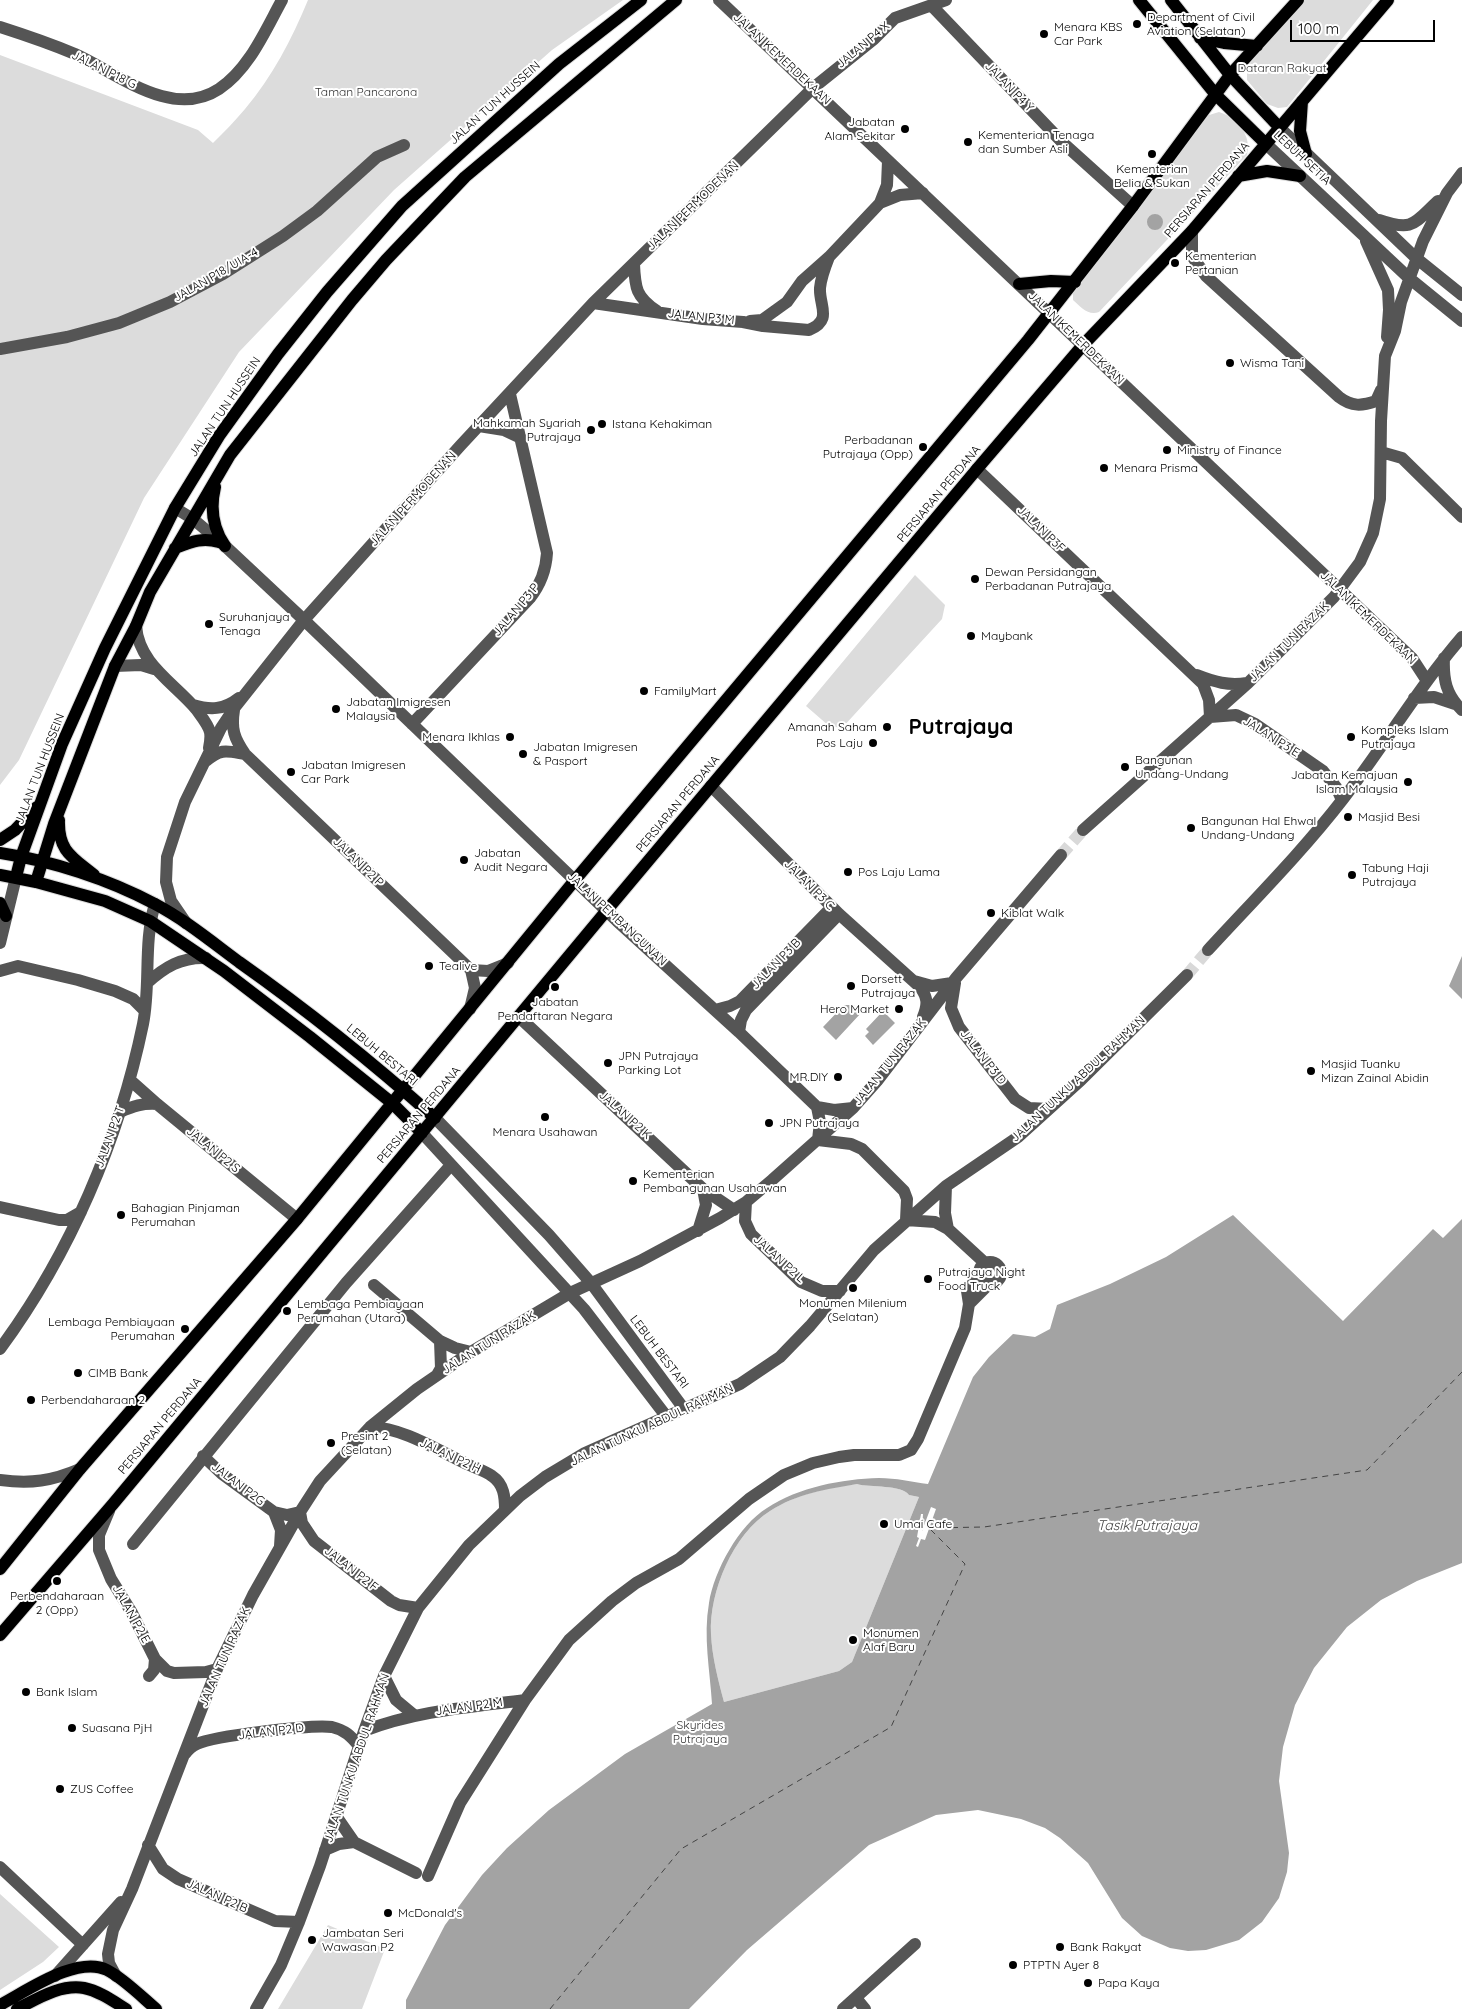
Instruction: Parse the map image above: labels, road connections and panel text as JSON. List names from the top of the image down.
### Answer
{
  "streets": {
    "main road": [
      "JALAN TUN HUSSEIN",
      "LEBUH SETIA",
      "PERSIARAN PERDANA",
      "LEBUH BESTARI"
    ],
    "street": [
      "JALAN P4 X",
      "JALAN KEMERDEKAAN",
      "JALAN P18 G",
      "JALAN P4 Y",
      "JALAN PERMODENAN",
      "JALAN P18/UIA-4",
      "JALAN P3 M",
      "JALAN P3F",
      "JALAN P3 P",
      "JALAN TUN RAZAK",
      "JALAN P3 E",
      "JALAN P2 P",
      "JALAN P3 C",
      "JALAN PEMBANGUNAN",
      "JALAN P3 B",
      "JALAN P3 D",
      "JALAN TUNKU ABDUL RAHMAN",
      "JALAN P2 K",
      "JALAN P2 T",
      "JALAN P2 S",
      "JALAN P2 L",
      "JALAN P2 H",
      "JALAN P2G",
      "JALAN P2 F",
      "JALAN P2 E",
      "JALAN P2 M",
      "JALAN P2 D",
      "JALAN P2 B"
    ]
  },
  "crossings": [
    ["JALAN P4 X", "JALAN KEMERDEKAAN"],
    ["JALAN P4 X", "JALAN P4 Y"],
    ["JALAN P4 X", "JALAN PERMODENAN"],
    ["JALAN KEMERDEKAAN", "PERSIARAN PERDANA"],
    ["JALAN KEMERDEKAAN", "JALAN PERMODENAN"],
    ["JALAN KEMERDEKAAN", "JALAN P3 M"],
    ["JALAN KEMERDEKAAN", "JALAN TUN RAZAK"],
    ["JALAN TUN HUSSEIN", "JALAN PEMBANGUNAN"],
    ["JALAN TUN HUSSEIN", "LEBUH BESTARI"],
    ["LEBUH SETIA", "PERSIARAN PERDANA"],
    ["LEBUH SETIA", "JALAN TUN RAZAK"],
    ["PERSIARAN PERDANA", "JALAN P3F"],
    ["PERSIARAN PERDANA", "JALAN P3 C"],
    ["PERSIARAN PERDANA", "JALAN PEMBANGUNAN"],
    ["PERSIARAN PERDANA", "LEBUH BESTARI"],
    ["PERSIARAN PERDANA", "JALAN P2 K"],
    ["PERSIARAN PERDANA", "JALAN P2 E"],
    ["JALAN PERMODENAN", "JALAN P3 M"],
    ["JALAN PERMODENAN", "JALAN P3 P"],
    ["JALAN PERMODENAN", "JALAN P2 P"],
    ["JALAN PERMODENAN", "JALAN PEMBANGUNAN"],
    ["JALAN PERMODENAN", "LEBUH BESTARI"],
    ["JALAN P3F", "JALAN TUN RAZAK"],
    ["JALAN P3F", "JALAN P3 E"],
    ["JALAN P3 P", "JALAN PEMBANGUNAN"],
    ["JALAN TUN RAZAK", "JALAN P3 E"],
    ["JALAN TUN RAZAK", "JALAN P3 C"],
    ["JALAN TUN RAZAK", "LEBUH BESTARI"],
    ["JALAN TUN RAZAK", "JALAN P3 D"],
    ["JALAN TUN RAZAK", "JALAN TUNKU ABDUL RAHMAN"],
    ["JALAN TUN RAZAK", "JALAN P2 K"],
    ["JALAN TUN RAZAK", "JALAN P2 L"],
    ["JALAN TUN RAZAK", "JALAN P2 H"],
    ["JALAN TUN RAZAK", "JALAN P2 F"],
    ["JALAN TUN RAZAK", "JALAN P2 E"],
    ["JALAN TUN RAZAK", "JALAN P2 D"],
    ["JALAN TUN RAZAK", "JALAN P2 B"],
    ["JALAN P3 C", "JALAN P3 B"],
    ["JALAN P3 C", "JALAN P3 D"],
    ["JALAN PEMBANGUNAN", "JALAN P3 B"],
    ["LEBUH BESTARI", "JALAN TUNKU ABDUL RAHMAN"],
    ["LEBUH BESTARI", "JALAN P2 T"],
    ["JALAN P3 D", "JALAN TUNKU ABDUL RAHMAN"],
    ["JALAN TUNKU ABDUL RAHMAN", "JALAN P2 L"],
    ["JALAN TUNKU ABDUL RAHMAN", "JALAN P2 H"],
    ["JALAN TUNKU ABDUL RAHMAN", "JALAN P2 F"],
    ["JALAN TUNKU ABDUL RAHMAN", "JALAN P2 M"],
    ["JALAN TUNKU ABDUL RAHMAN", "JALAN P2 D"],
    ["JALAN TUNKU ABDUL RAHMAN", "JALAN P2 B"],
    ["JALAN P2 T", "JALAN P2 S"]
  ],
  "districts": ["Putrajaya"],
  "water": ["Tasik Putrajaya"],
  "parks": ["Dataran Rakyat", "Taman Pancarona", "Skyrides Putrajaya"],
  "places": [
    "Department of Civil Aviation (Selatan)",
    "Menara KBS Car Park",
    "Jabatan Alam Sekitar",
    "Kementerian Tenaga dan Sumber Asli",
    "Kementerian Belia & Sukan",
    "Kementerian Pertanian",
    "Wisma Tani",
    "Istana Kehakiman",
    "Mahkamah Syariah Putrajaya",
    "Perbadanan Putrajaya (Opp)",
    "Ministry of Finance",
    "Menara Prisma",
    "Dewan Persidangan Perbadanan Putrajaya",
    "Suruhanjaya Tenaga",
    "Maybank",
    "FamilyMart",
    "Jabatan Imigresen Malaysia",
    "Amanah Saham",
    "Menara Ikhlas",
    "Kompleks Islam Putrajaya",
    "Pos Laju",
    "Jabatan Imigresen & Pasport",
    "Bangunan Undang-Undang",
    "Jabatan Imigresen Car Park",
    "Jabatan Kemajuan Islam Malaysia",
    "Masjid Besi",
    "Bangunan Hal Ehwal Undang-Undang",
    "Jabatan Audit Negara",
    "Pos Laju Lama",
    "Tabung Haji Putrajaya",
    "Kiblat Walk",
    "Tealive",
    "Dorsett Putrajaya",
    "Jabatan Pendaftaran Negara",
    "Hero Market",
    "JPN Putrajaya Parking Lot",
    "Masjid Tuanku Mizan Zainal Abidin",
    "MR.DIY",
    "Menara Usahawan",
    "JPN Putrajaya",
    "Kementerian Pembangunan Usahawan",
    "Bahagian Pinjaman Perumahan",
    "Putrajaya Night Food Truck",
    "Monumen Milenium (Selatan)",
    "Lembaga Pembiayaan Perumahan (Utara)",
    "Lembaga Pembiayaan Perumahan",
    "CIMB Bank",
    "Perbendaharaan 2",
    "Presint 2 (Selatan)",
    "Umai Cafe",
    "Perbendaharaan 2 (Opp)",
    "Monumen Alaf Baru",
    "Bank Islam",
    "Suasana PjH",
    "ZUS Coffee",
    "McDonald's",
    "Jambatan Seri Wawasan P2",
    "Bank Rakyat",
    "PTPTN Ayer 8",
    "Papa Kaya"
  ],
  "scale_bar": "100 m"
}
